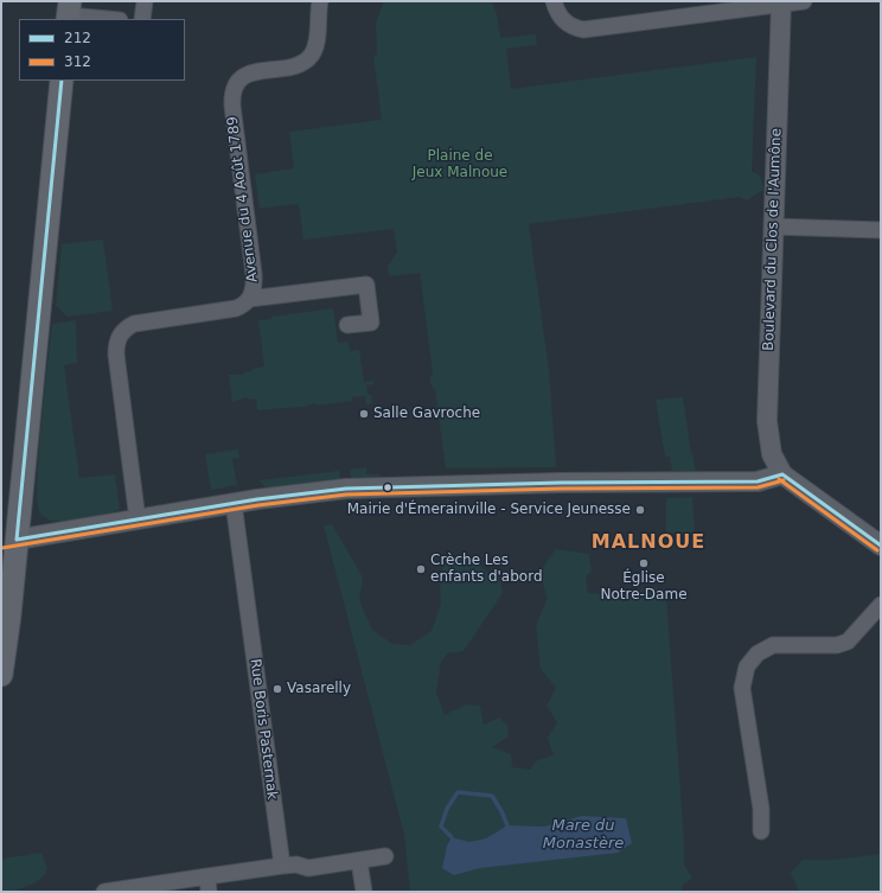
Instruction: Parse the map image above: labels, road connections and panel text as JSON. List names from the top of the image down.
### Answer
{
  "streets": {
    "street": ["Avenue du 4 Août 1789", "Boulevard du Clos de l'Aumône", "Rue Boris Pasternak"]
  },
  "districts": ["MALNOUE"],
  "water": ["Mare du Monastère"],
  "parks": ["Plaine de Jeux Malnoue"],
  "places": [
    "Salle Gavroche",
    "Mairie d'Émerainville - Service Jeunesse",
    "Église Notre-Dame",
    "Crèche Les enfants d'abord",
    "Vasarelly"
  ],
  "lines": ["transit line 212", "transit line 312"],
  "legend": ["212", "312"]
}
